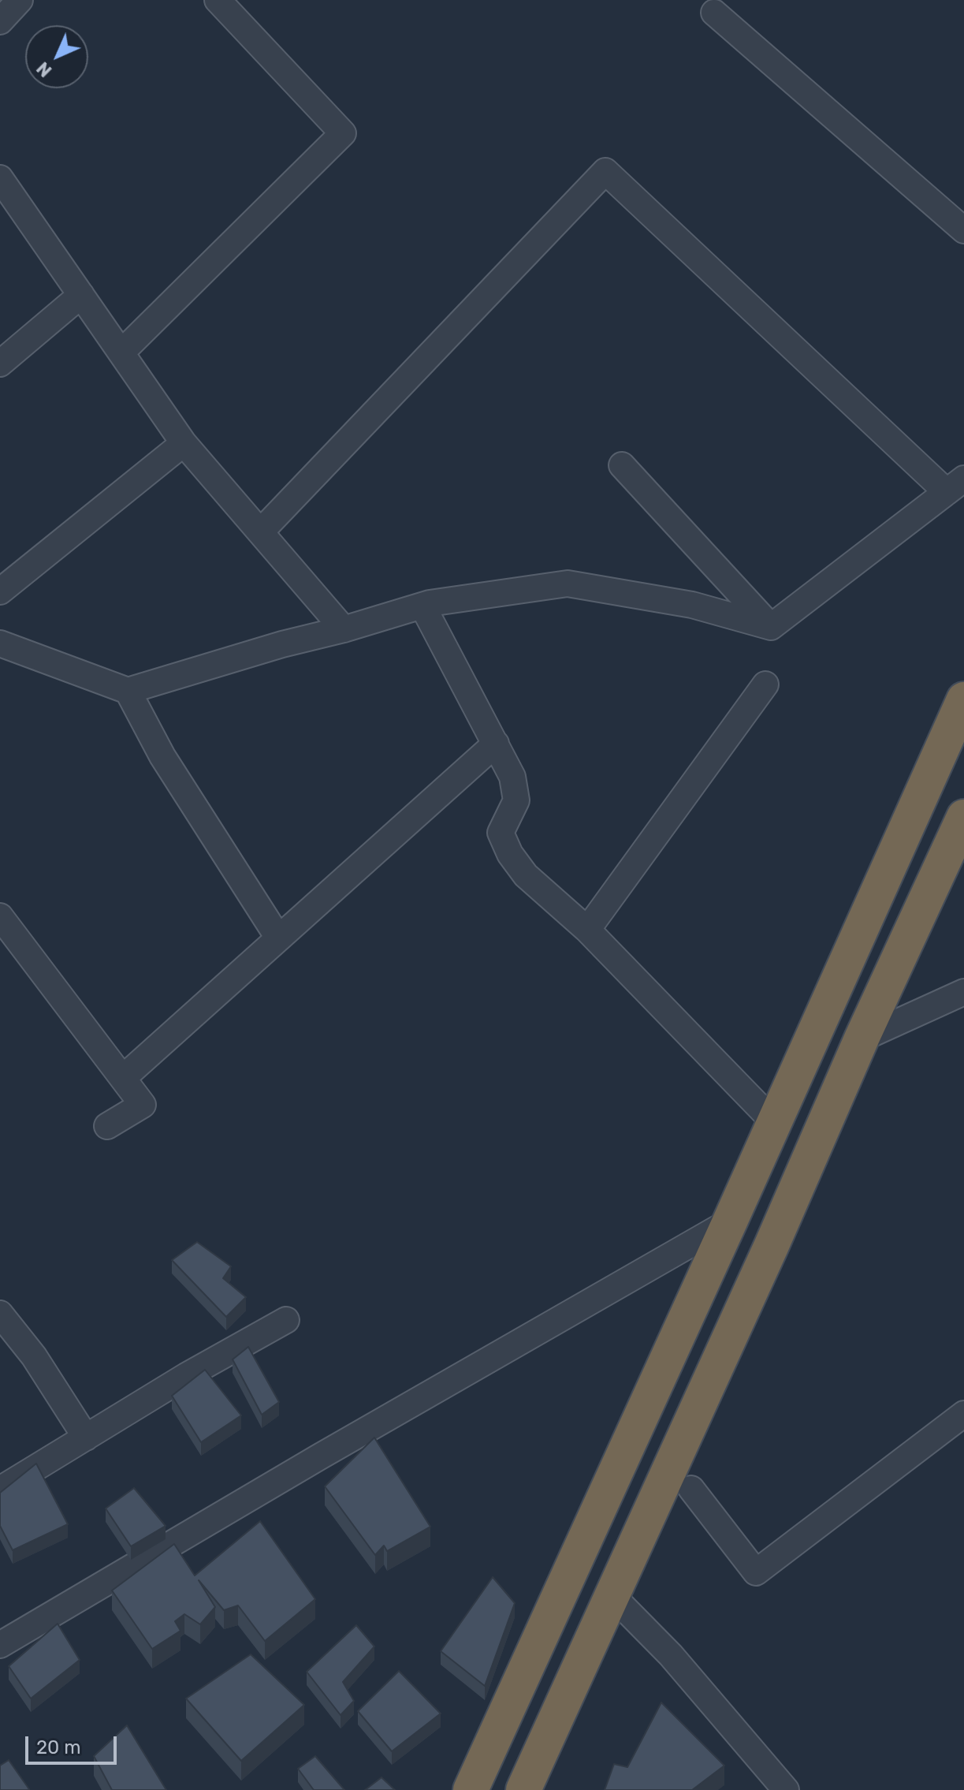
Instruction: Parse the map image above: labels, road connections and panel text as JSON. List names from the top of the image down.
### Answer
{
  "scale_bar": "20 m",
  "north": "bottom left"
}
